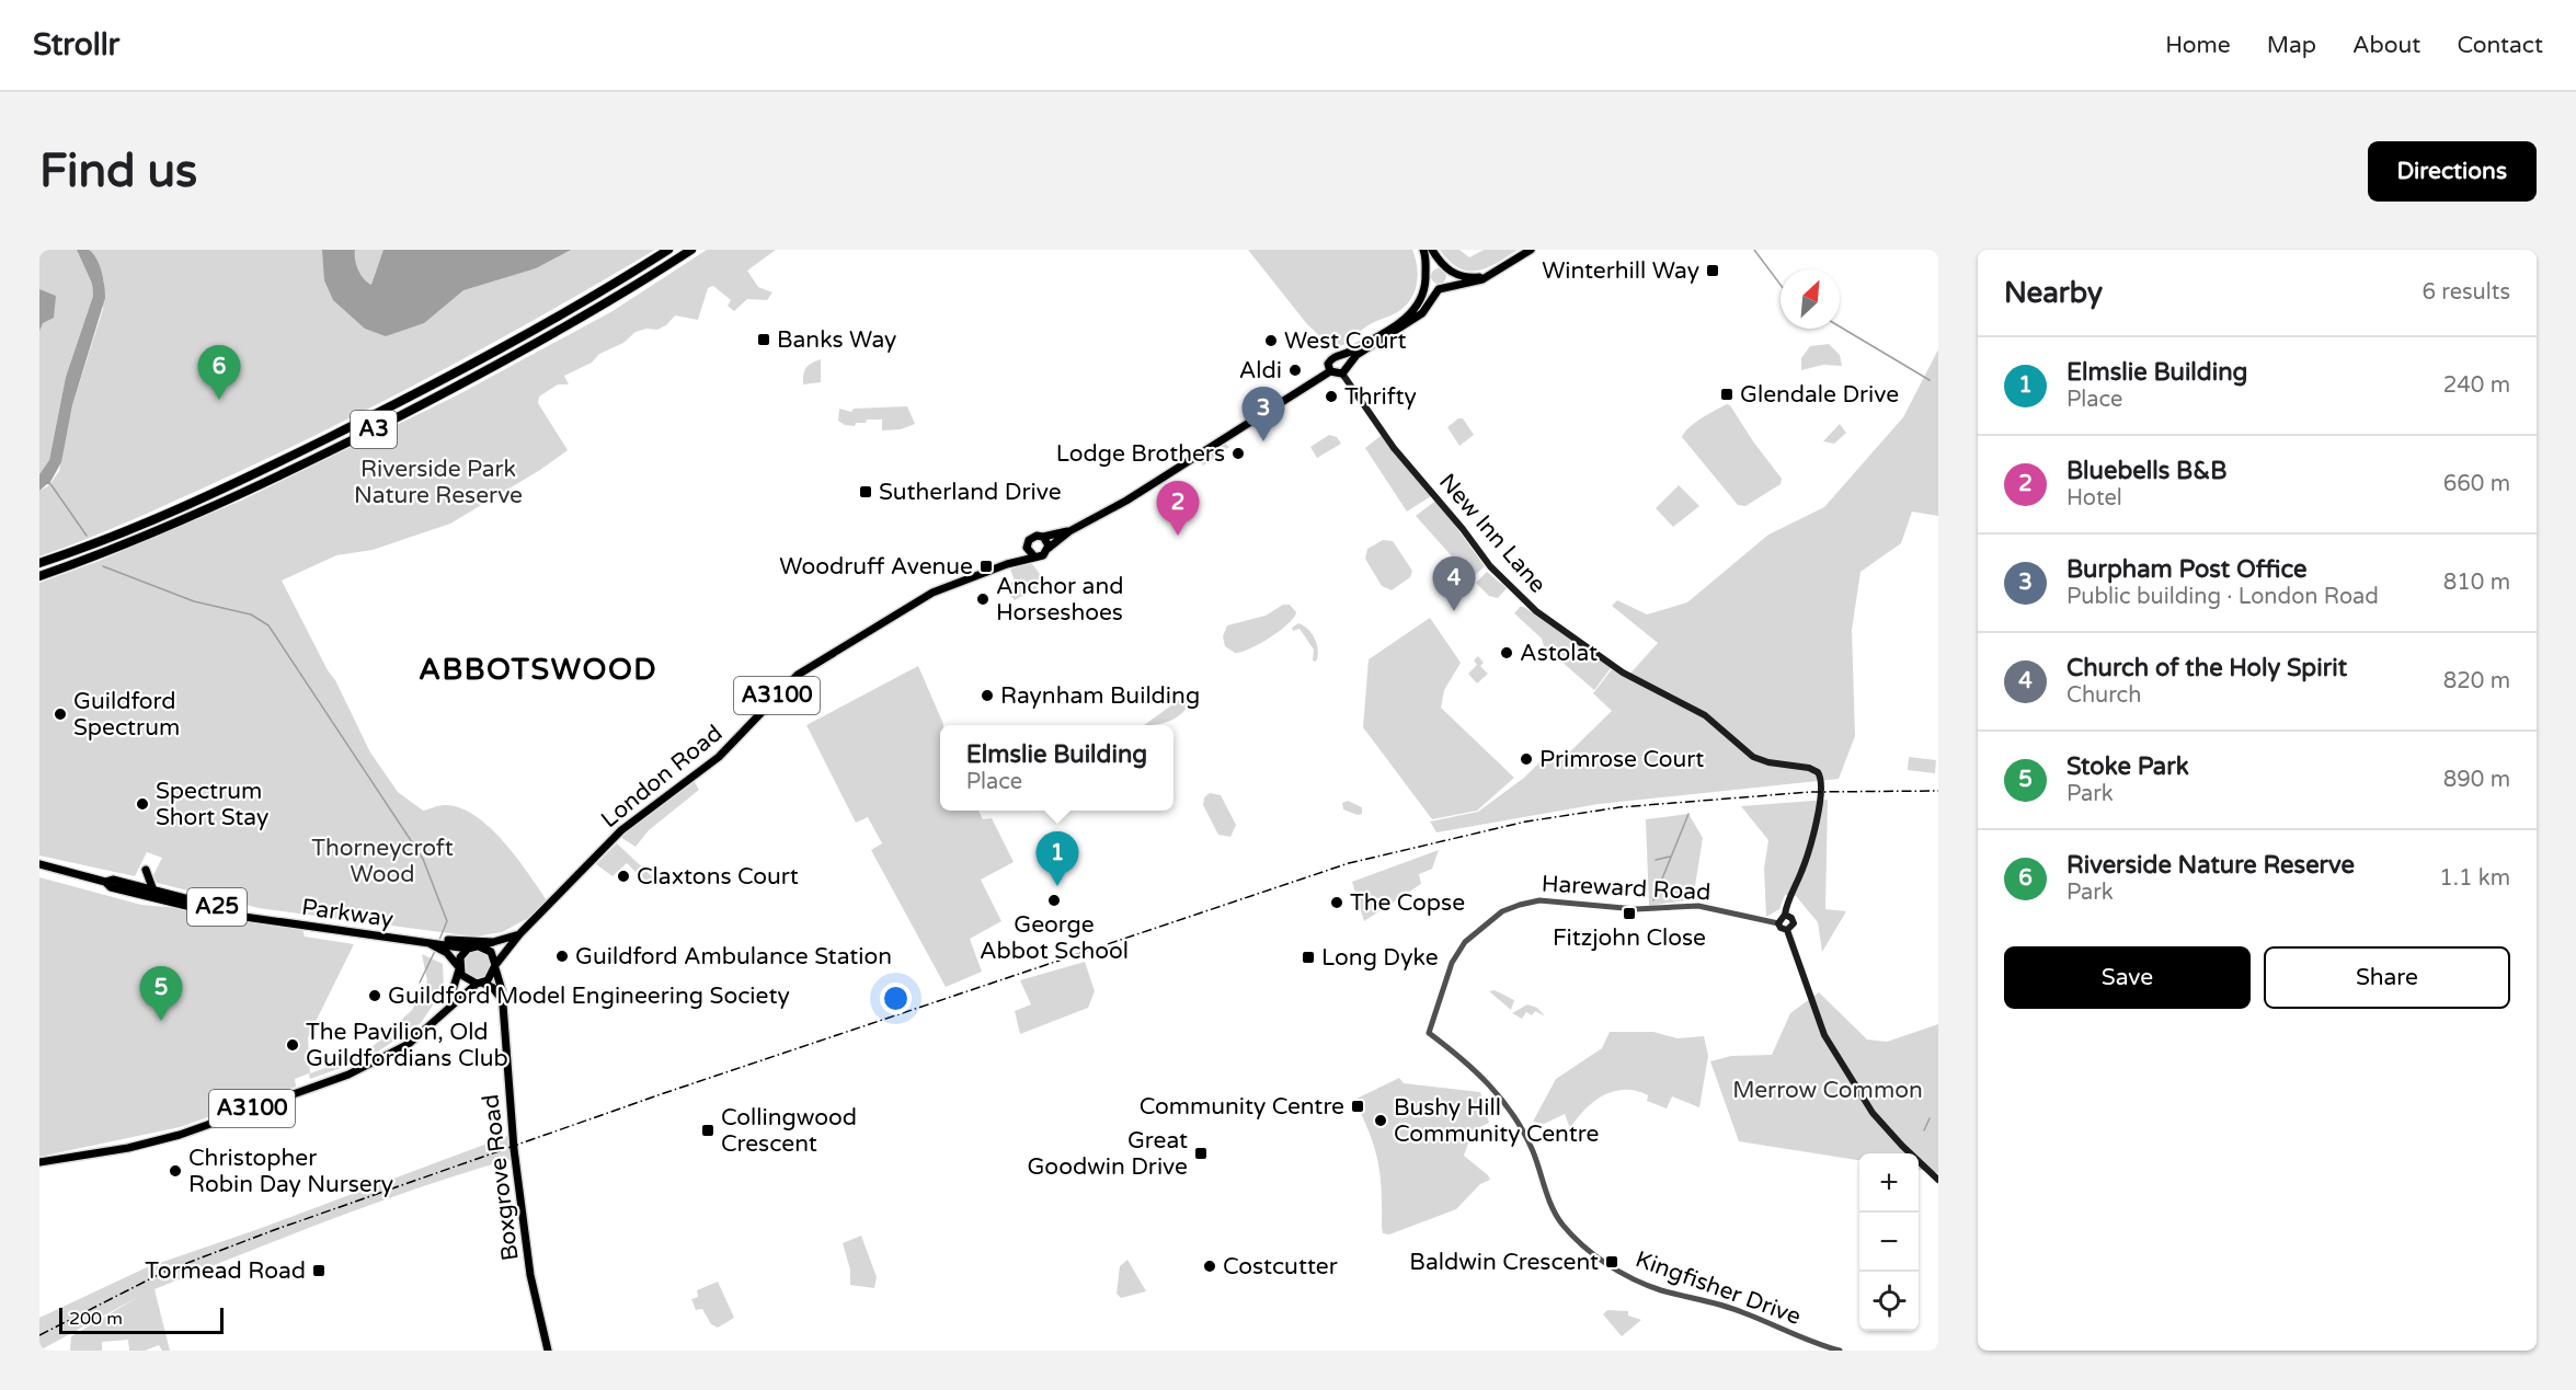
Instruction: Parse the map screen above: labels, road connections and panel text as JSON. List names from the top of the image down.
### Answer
{
  "streets": {
    "highway": ["A3"],
    "main road": [
      "New Inn Lane",
      "A3100",
      "London Road",
      "A25",
      "Parkway",
      "Boxgrove Road"
    ],
    "street": ["Hareward Road", "Kingfisher Drive"]
  },
  "crossings": [
    ["New Inn Lane", "Hareward Road"],
    ["A3100", "London Road"],
    ["A3100", "A25"],
    ["A3100", "Parkway"],
    ["A3100", "Boxgrove Road"],
    ["London Road", "A25"],
    ["London Road", "Boxgrove Road"],
    ["Hareward Road", "Kingfisher Drive"],
    ["A25", "Parkway"],
    ["A25", "Boxgrove Road"]
  ],
  "districts": ["ABBOTSWOOD"],
  "parks": ["Riverside Park Nature Reserve", "Thorneycroft Wood", "Merrow Common"],
  "places": {
    "transit": [
      "Winterhill Way",
      "Banks Way",
      "Glendale Drive",
      "Sutherland Drive",
      "Woodruff Avenue",
      "Fitzjohn Close",
      "Long Dyke",
      "Community Centre",
      "Collingwood Crescent",
      "Great Goodwin Drive",
      "Baldwin Crescent",
      "Tormead Road"
    ],
    "other": [
      "West Court",
      "Aldi",
      "Thrifty",
      "Lodge Brothers",
      "Anchor and Horseshoes",
      "Astolat",
      "Raynham Building",
      "Guildford Spectrum",
      "Primrose Court",
      "Spectrum Short Stay",
      "Claxtons Court",
      "George Abbot School",
      "The Copse",
      "Guildford Ambulance Station",
      "Guildford Model Engineering Society",
      "The Pavilion, Old Guildfordians Club",
      "Bushy Hill Community Centre",
      "Christopher Robin Day Nursery",
      "Costcutter"
    ]
  },
  "scale_bar": "200 m",
  "north": "top right",
  "page": {
    "header": "Strollr",
    "nav": [
      "Home",
      "Map",
      "About",
      "Contact"
    ],
    "buttons": [
      "Directions",
      ["Save", "Share"]
    ],
    "title": "Find us",
    "heading": ["Nearby", "6 results"],
    "list": [
      {
        "mark": "1",
        "name": "Elmslie Building",
        "note": "Place",
        "value": "240 m"
      },
      {
        "mark": "2",
        "name": "Bluebells B&B",
        "note": "Hotel",
        "value": "660 m"
      },
      {
        "mark": "3",
        "name": "Burpham Post Office",
        "note": "Public building · London Road",
        "value": "810 m"
      },
      {
        "mark": "4",
        "name": "Church of the Holy Spirit",
        "note": "Church",
        "value": "820 m"
      },
      {
        "mark": "5",
        "name": "Stoke Park",
        "note": "Park",
        "value": "890 m"
      },
      {
        "mark": "6",
        "name": "Riverside Nature Reserve",
        "note": "Park",
        "value": "1.1 km"
      }
    ],
    "pins": [
      "6",
      "3",
      "2",
      "4",
      "1",
      "5"
    ],
    "popup": ["Elmslie Building", "Place"],
    "map_buttons": ["+", "−"],
    "scale": "200 m"
  }
}
